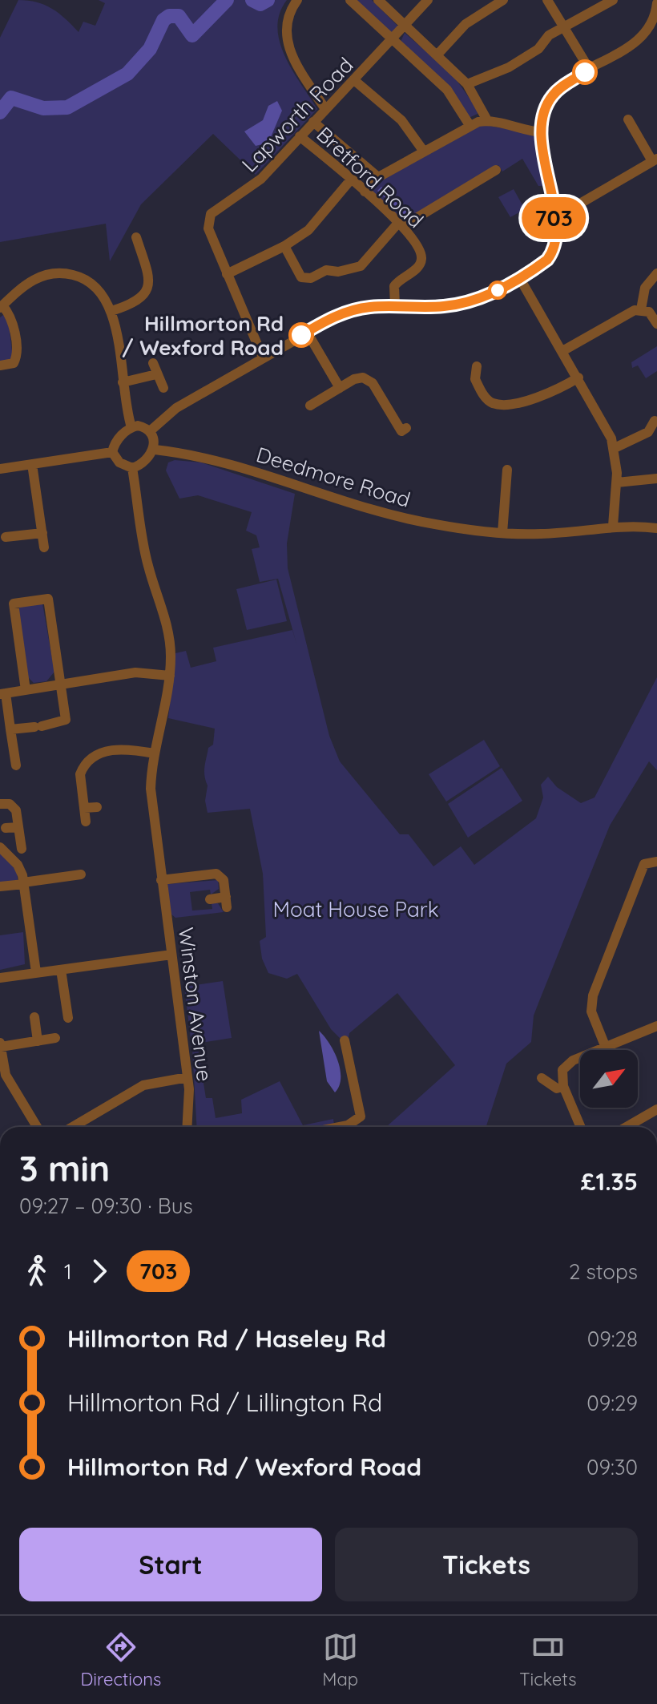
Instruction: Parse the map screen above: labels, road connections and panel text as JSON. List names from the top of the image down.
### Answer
{
  "streets": {
    "street": [
      "Lapworth Road",
      "Bretford Road",
      "Deedmore Road",
      "Winston Avenue"
    ]
  },
  "crossings": [
    ["Lapworth Road", "Bretford Road"],
    ["Deedmore Road", "Winston Avenue"]
  ],
  "parks": ["Moat House Park"],
  "places": ["Hillmorton Rd / Wexford Road"],
  "lines": ["bus line 703"],
  "north": "top right",
  "page": {
    "on_map": "703",
    "heading": ["3 min", "09:27 – 09:30 · Bus", "£1.35"],
    "legs": ["1", "703", "2 stops"],
    "list": [
      {
        "name": "Hillmorton Rd / Haseley Rd",
        "value": "09:28"
      },
      {
        "name": "Hillmorton Rd / Lillington Rd",
        "value": "09:29"
      },
      {
        "name": "Hillmorton Rd / Wexford Road",
        "value": "09:30"
      }
    ],
    "buttons": ["Start", "Tickets"],
    "tabs": ["Directions", "Map", "Tickets"]
  }
}
